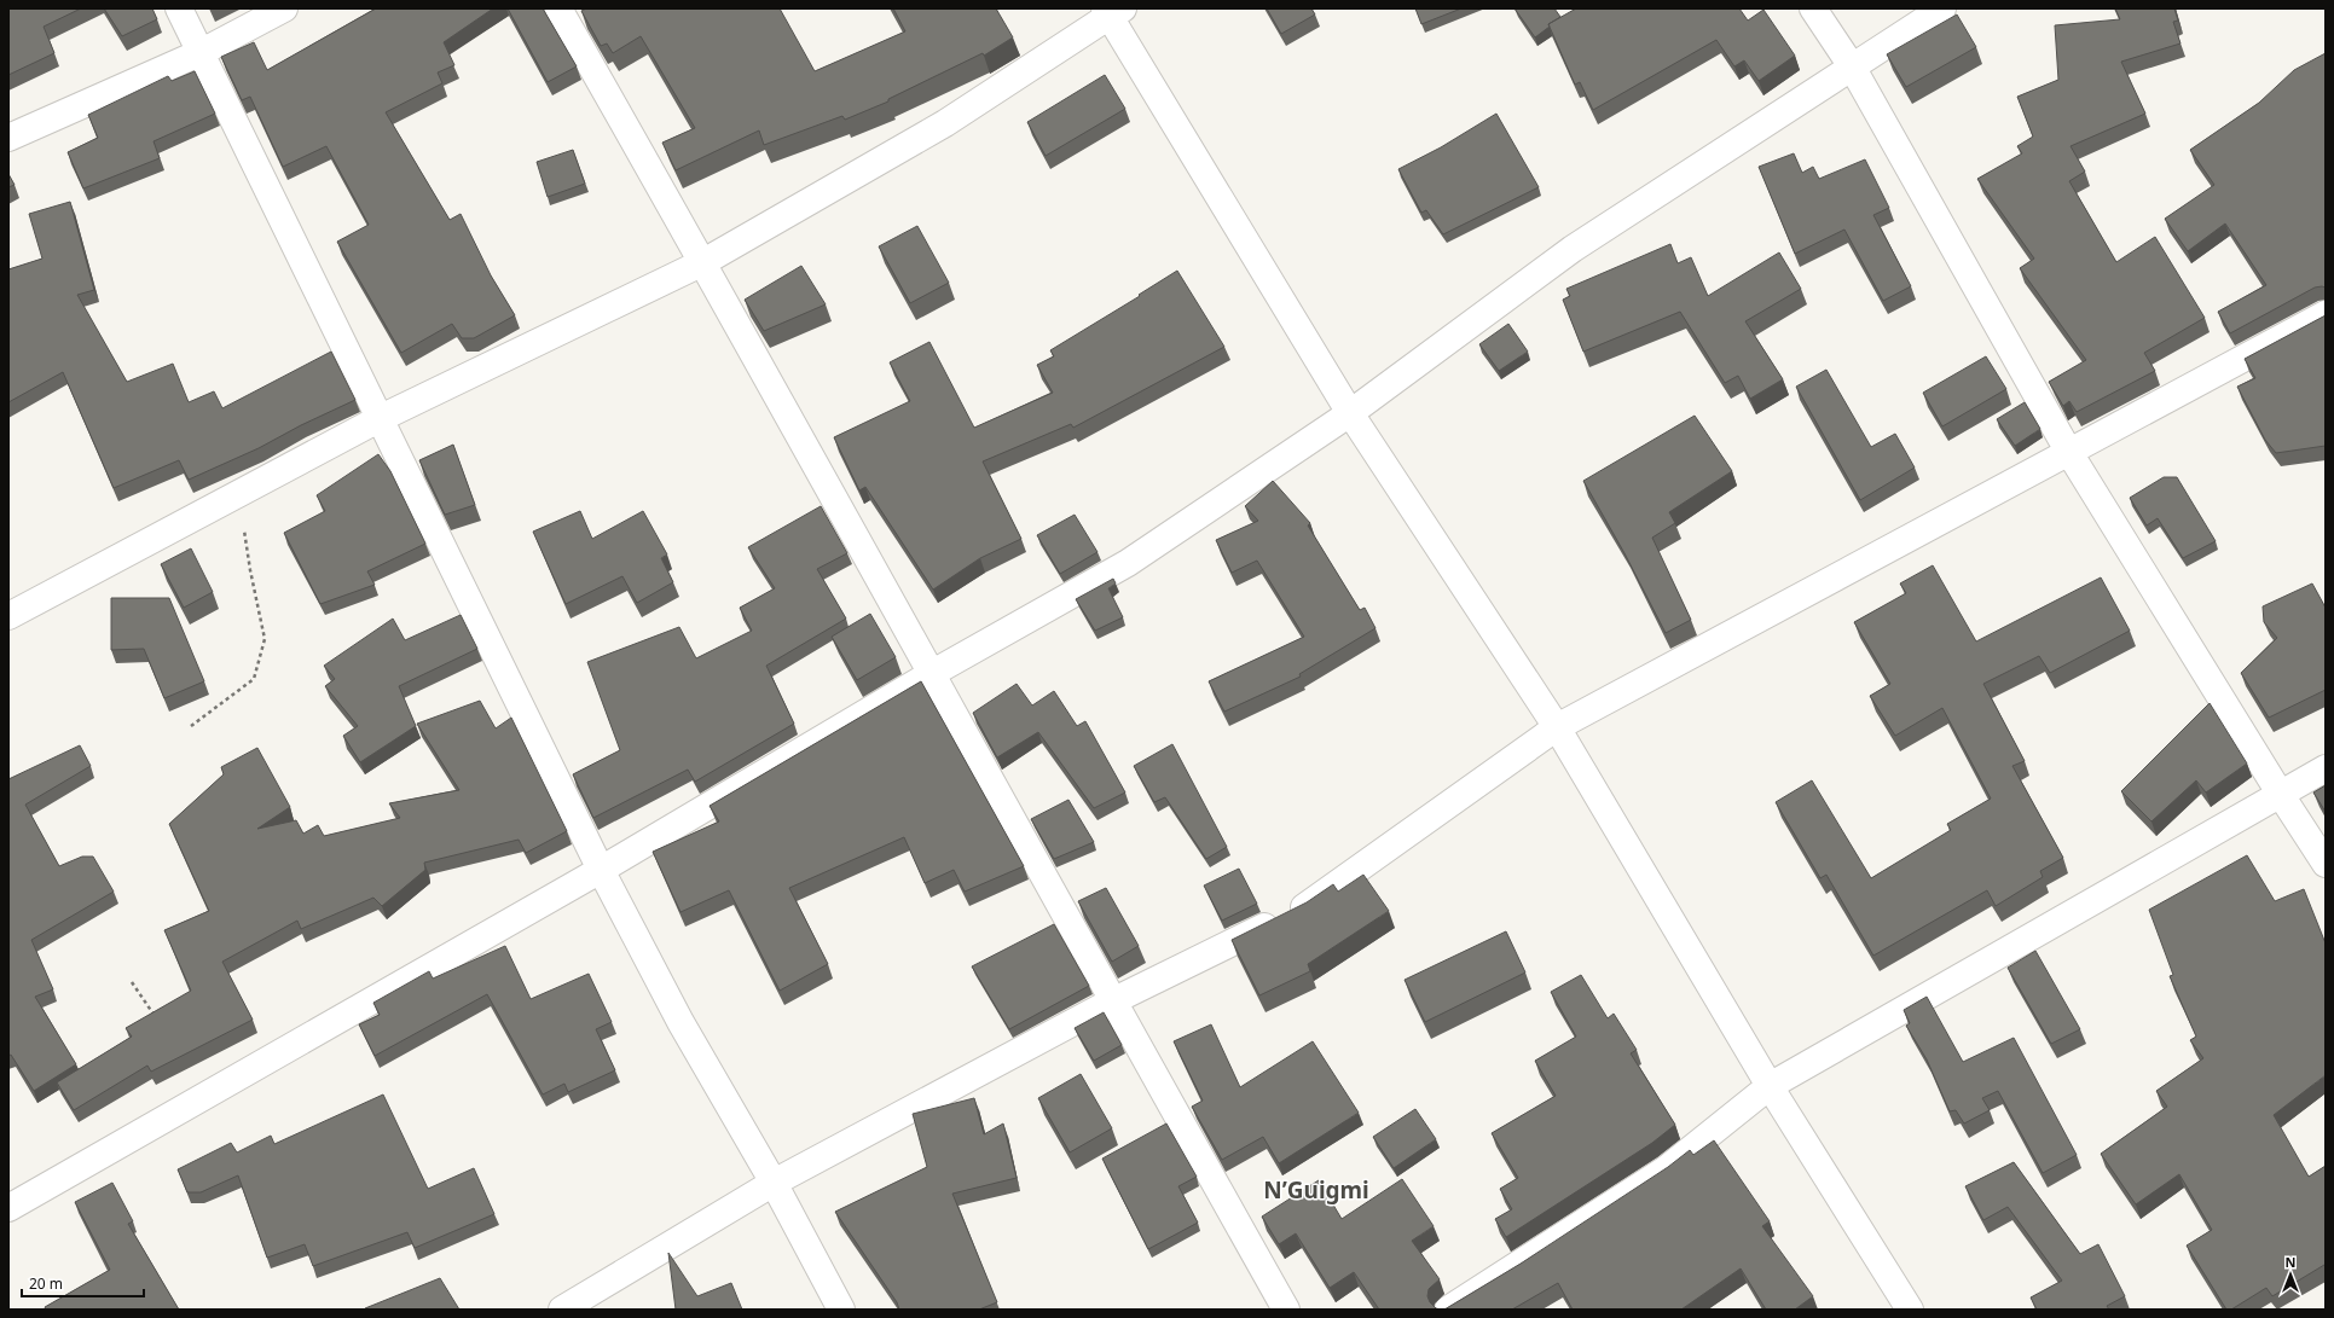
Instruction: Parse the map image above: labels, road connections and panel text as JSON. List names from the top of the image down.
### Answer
{
  "districts": ["N’Guigmi"],
  "scale_bar": "20 m",
  "north": "top"
}
